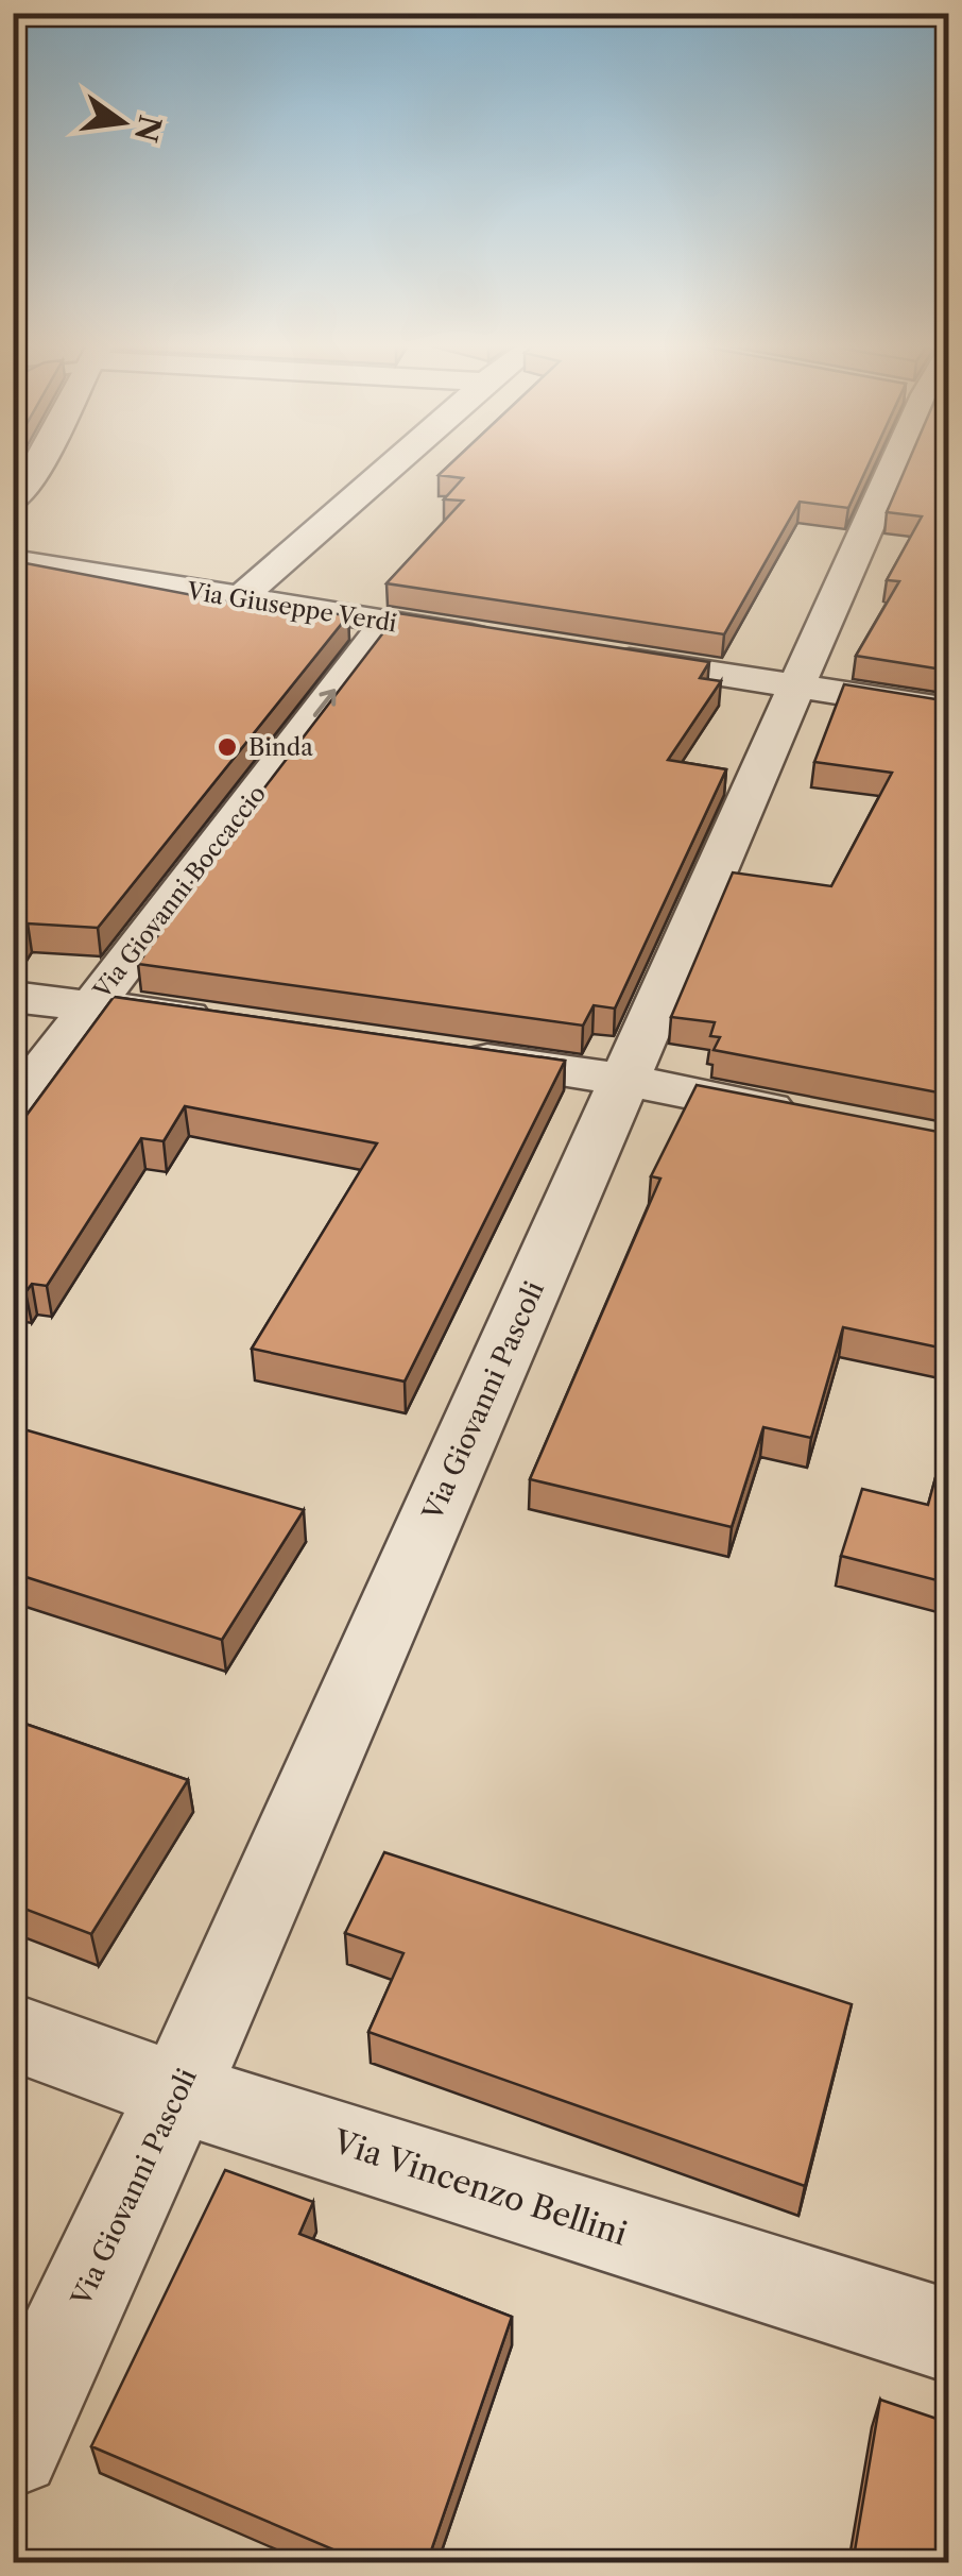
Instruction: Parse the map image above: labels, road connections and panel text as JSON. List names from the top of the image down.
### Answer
{
  "streets": {
    "street": [
      "Via Giuseppe Verdi",
      "Via Giovanni Boccaccio",
      "Via Giovanni Pascoli",
      "Via Vincenzo Bellini"
    ]
  },
  "crossings": [
    ["Via Giuseppe Verdi", "Via Giovanni Boccaccio"],
    ["Via Giovanni Pascoli", "Via Vincenzo Bellini"]
  ],
  "one_way": ["Via Giovanni Boccaccio"],
  "places": ["Binda"],
  "north": "right"
}
